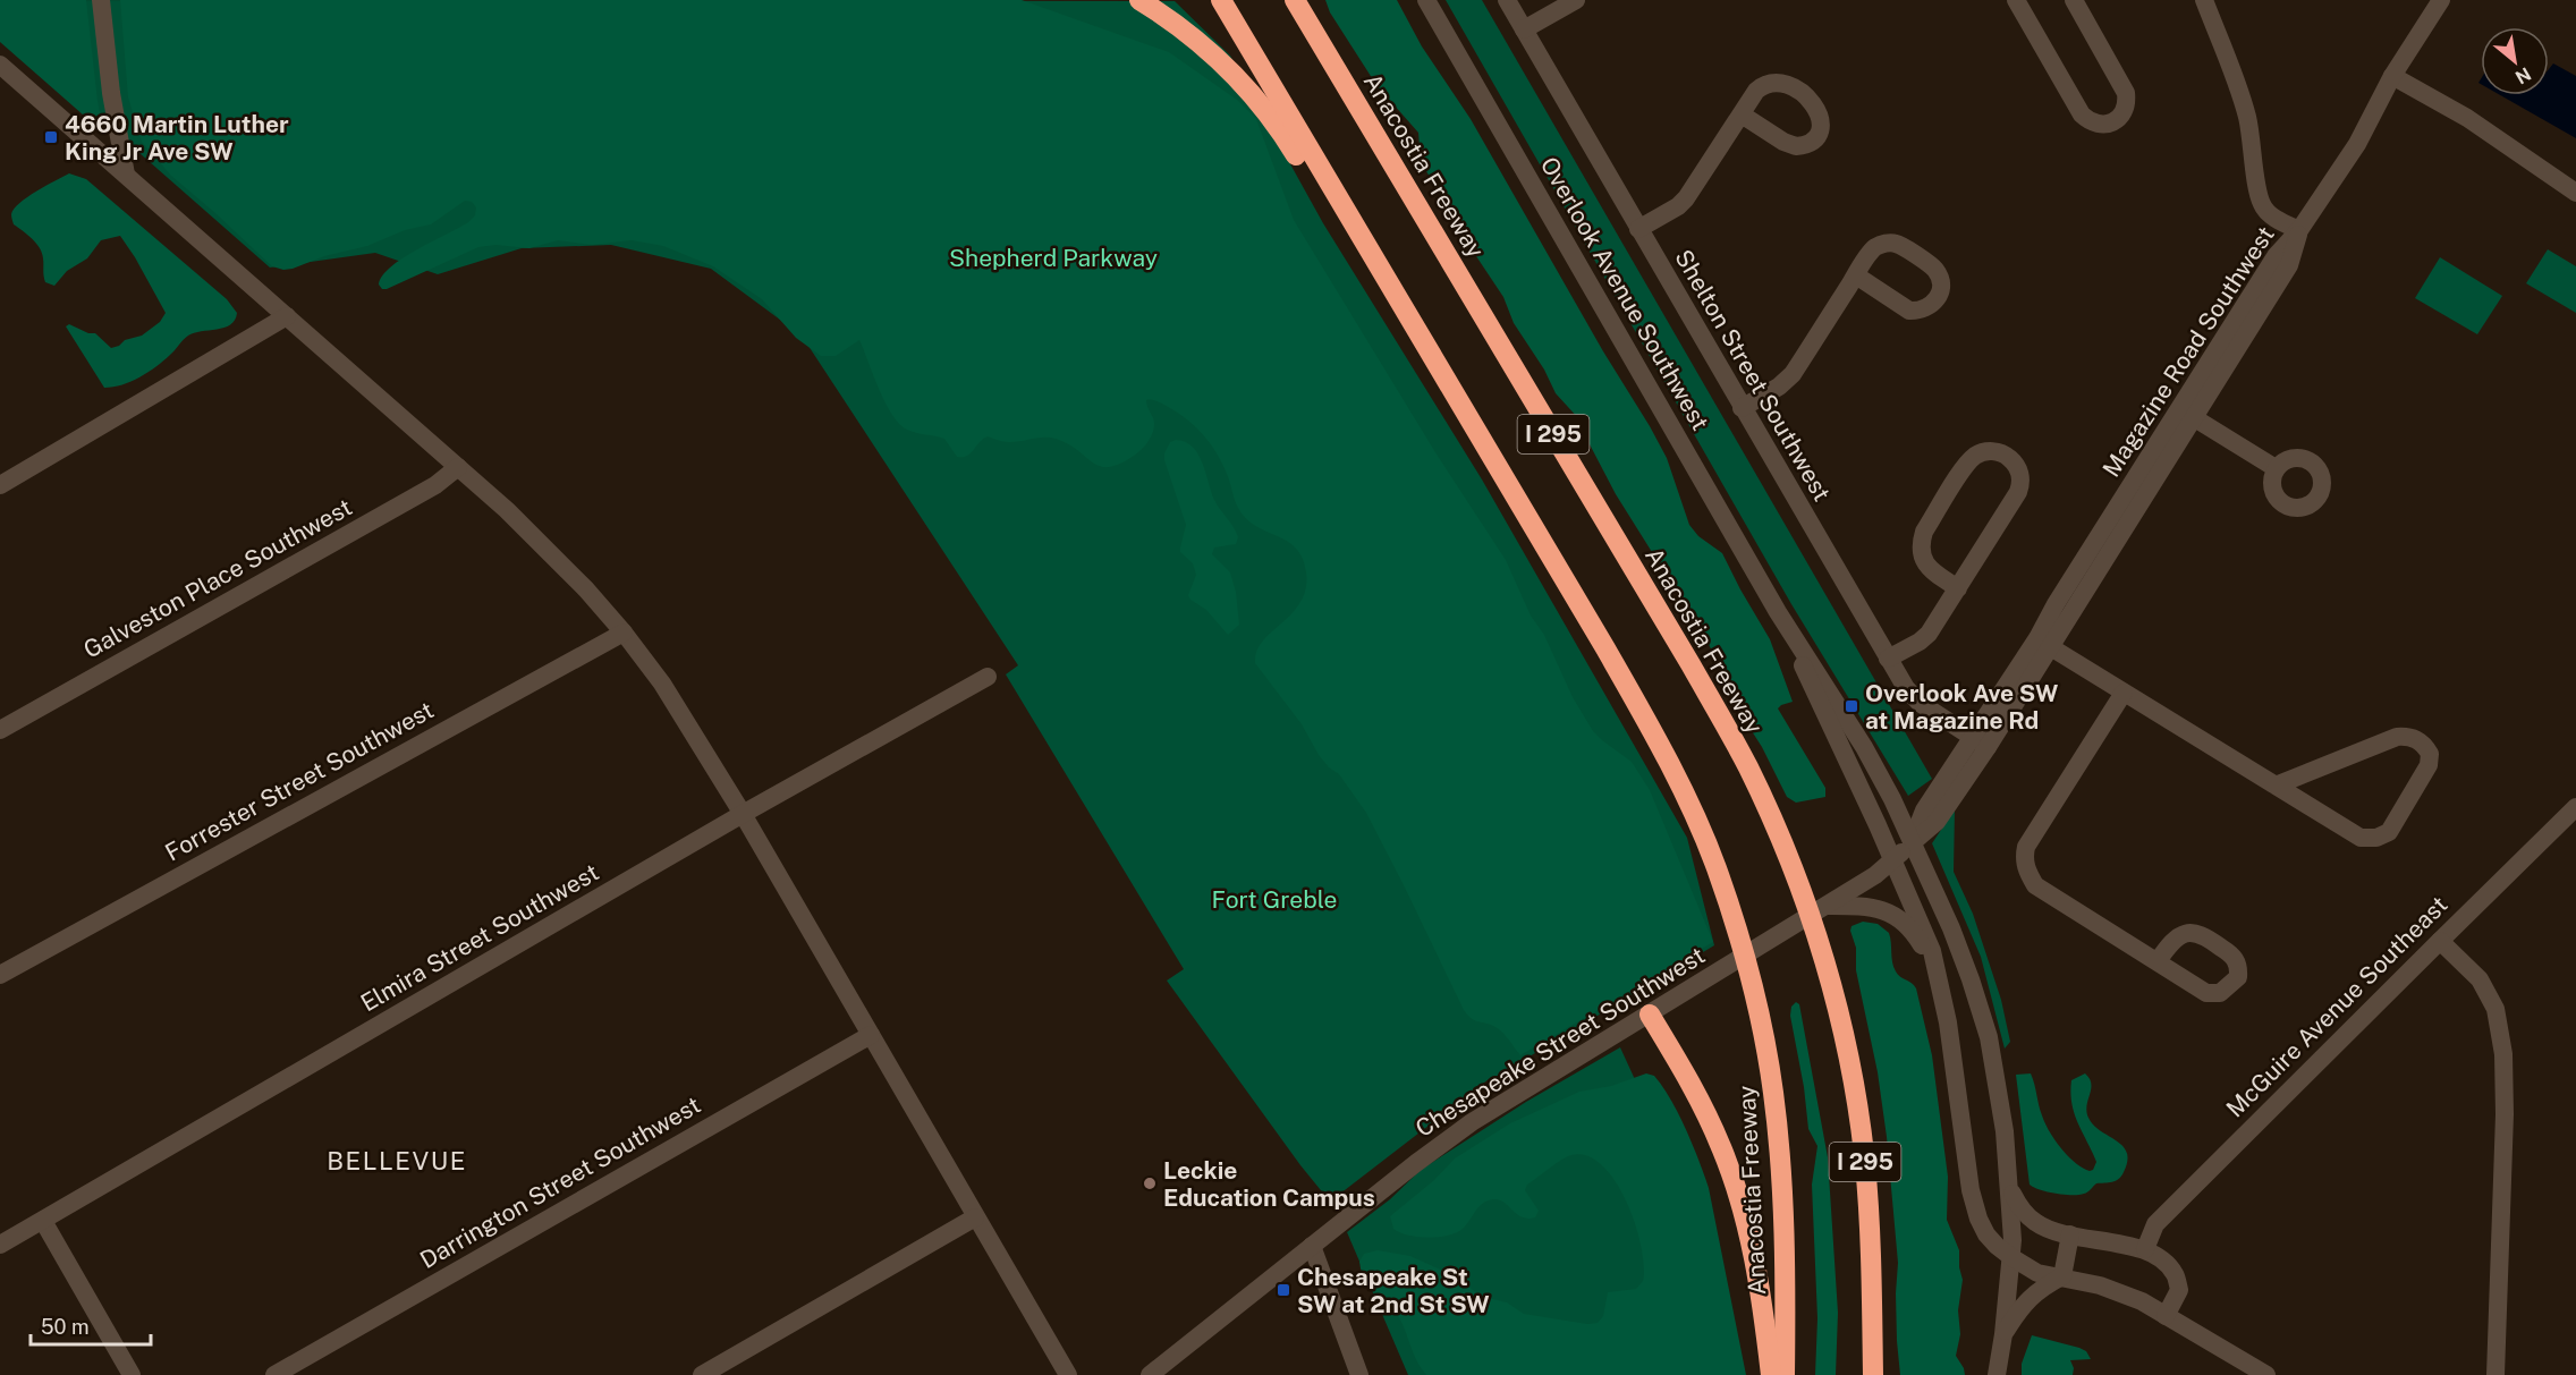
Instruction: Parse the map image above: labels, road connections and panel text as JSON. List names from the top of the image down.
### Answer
{
  "streets": {
    "highway": ["Anacostia Freeway", "I 295"],
    "street": [
      "Overlook Avenue Southwest",
      "Magazine Road Southwest",
      "Shelton Street Southwest",
      "Galveston Place Southwest",
      "Forrester Street Southwest",
      "Elmira Street Southwest",
      "McGuire Avenue Southeast",
      "Chesapeake Street Southwest",
      "Darrington Street Southwest"
    ]
  },
  "crossings": [
    ["Overlook Avenue Southwest", "Magazine Road Southwest"],
    ["Overlook Avenue Southwest", "Chesapeake Street Southwest"],
    ["Magazine Road Southwest", "Shelton Street Southwest"],
    ["Magazine Road Southwest", "Chesapeake Street Southwest"]
  ],
  "districts": ["BELLEVUE"],
  "parks": ["Shepherd Parkway", "Fort Greble"],
  "places": {
    "transit": ["4660 Martin Luther King Jr Ave SW", "Overlook Ave SW at Magazine Rd", "Chesapeake St SW at 2nd St SW"],
    "other": ["Leckie Education Campus"]
  },
  "scale_bar": "50 m",
  "north": "bottom right"
}
